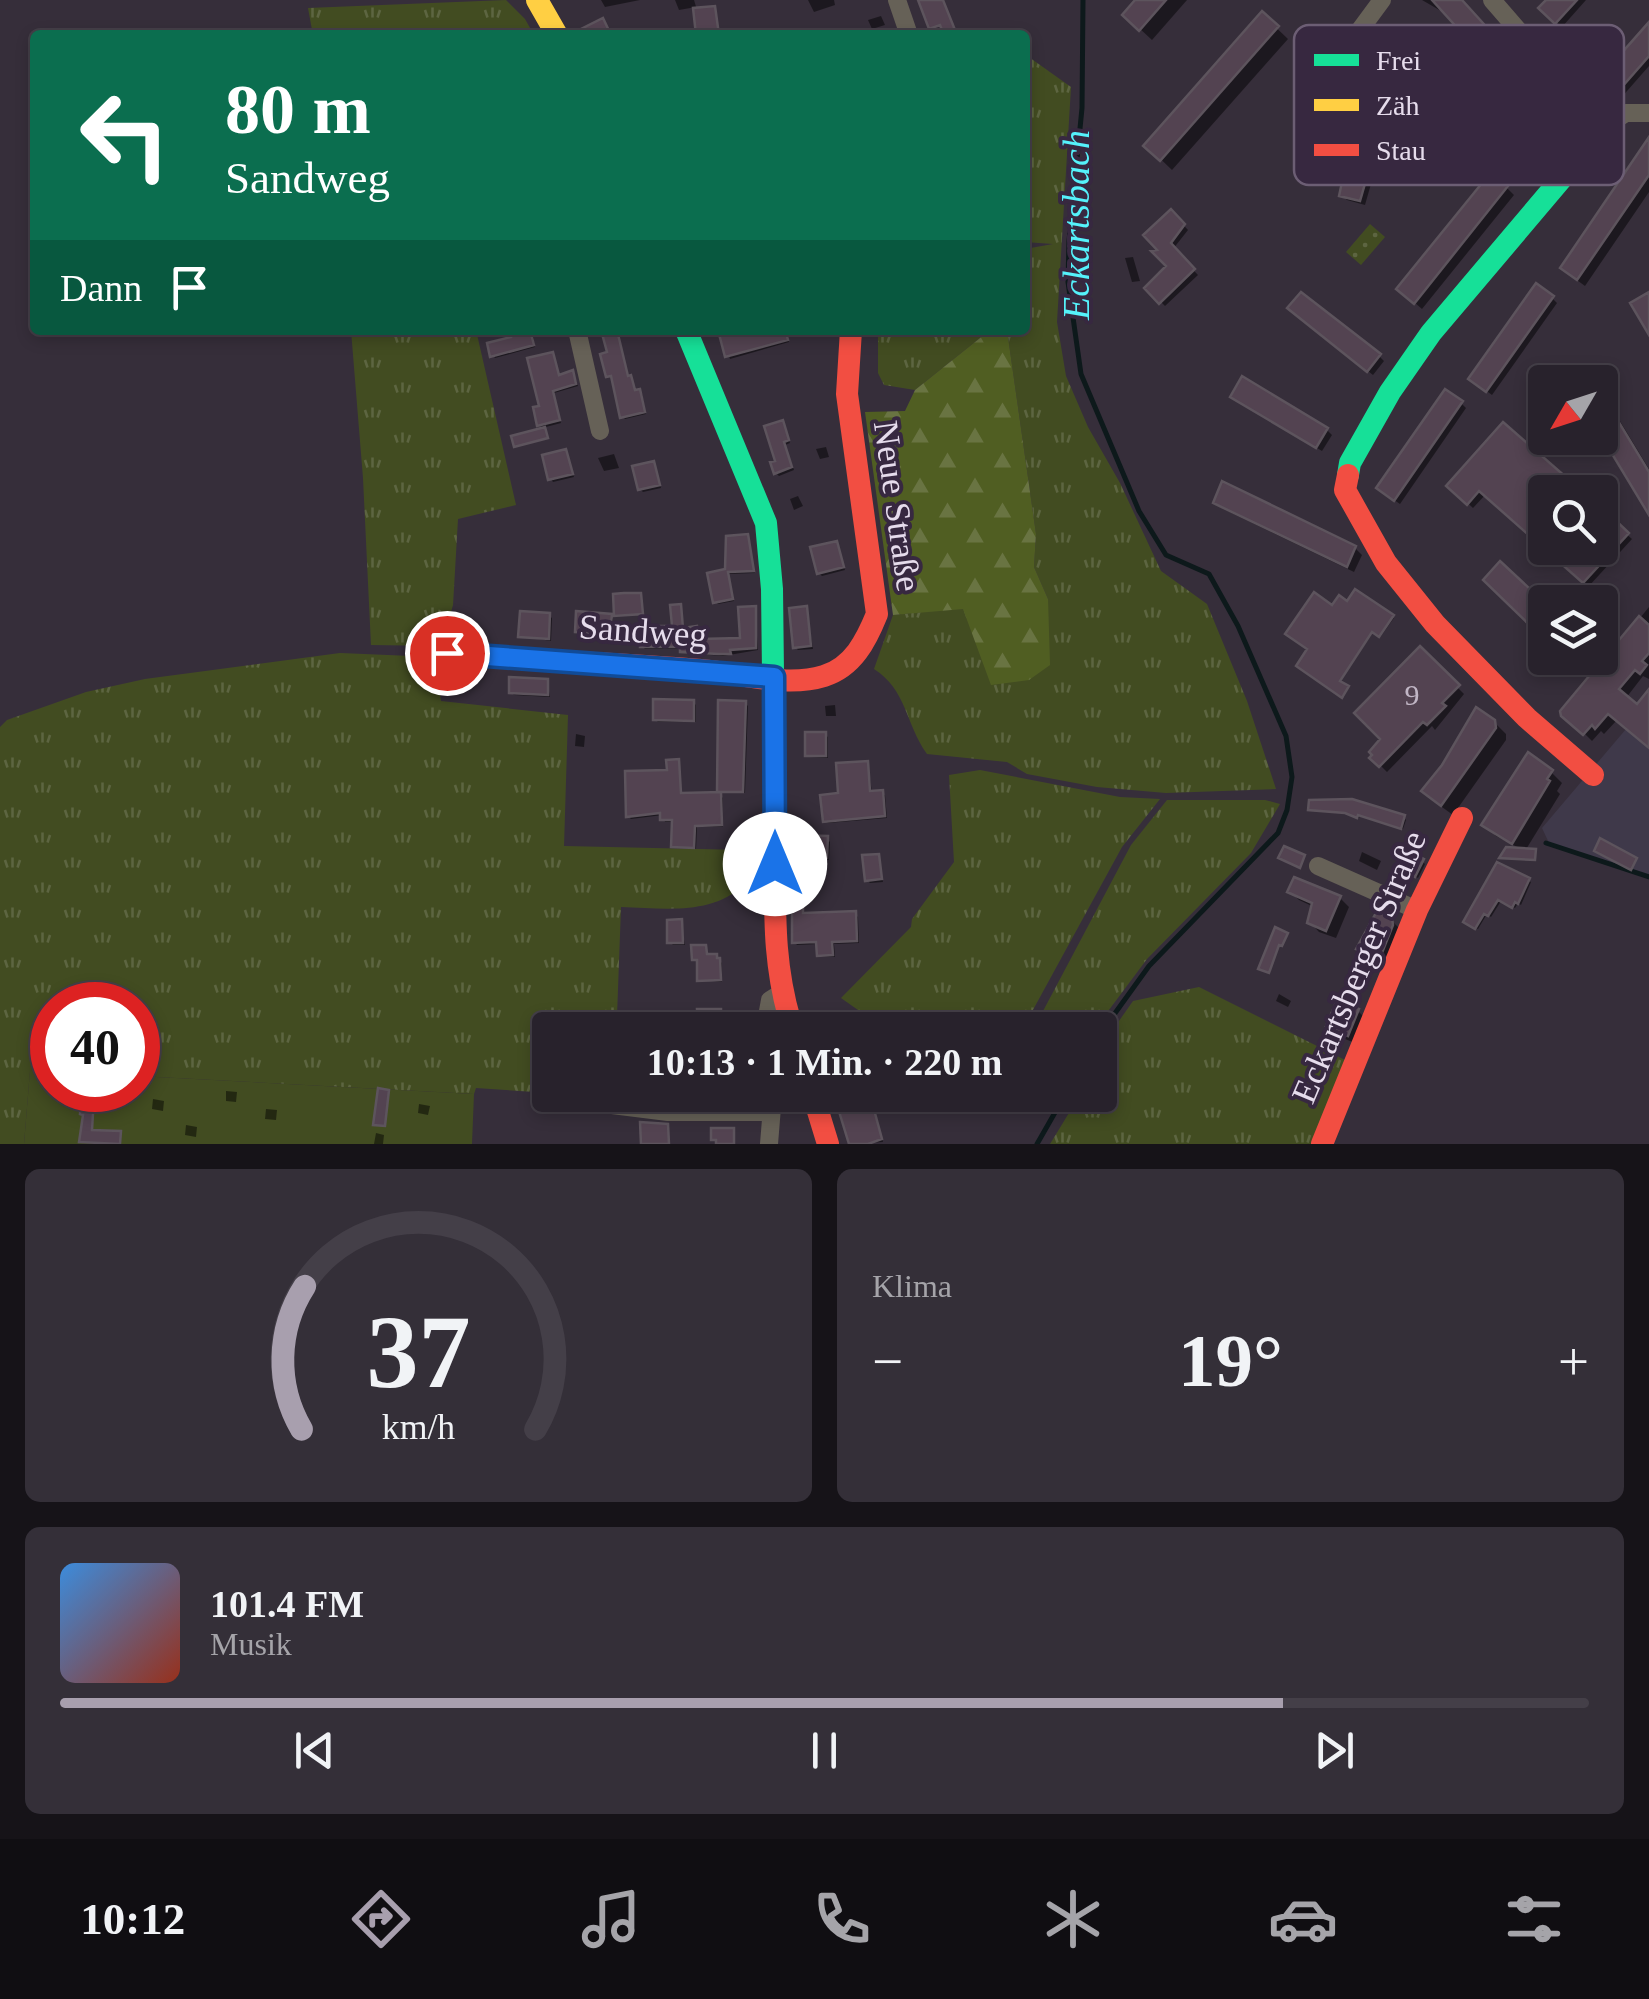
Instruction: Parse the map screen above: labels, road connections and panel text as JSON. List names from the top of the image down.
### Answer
{
  "streets": {
    "street": ["Neue Straße", "Sandweg", "Eckartsberger Straße"]
  },
  "crossings": [
    ["Neue Straße", "Sandweg"]
  ],
  "water": ["Eckartsbach"],
  "house_numbers": ["9"],
  "legend": ["Frei", "Zäh", "Stau"],
  "north": "bottom left",
  "page": {
    "turn": ["80 m", "Sandweg"],
    "then": "Dann",
    "limit": "40",
    "trip": "10:13 · 1 Min. · 220 m",
    "tile": "Klima",
    "heat": ["−", "19°", "+"],
    "song": ["101.4 FM", "Musik"],
    "tabs": "10:12",
    "gauge": ["37", "km/h"]
  }
}
